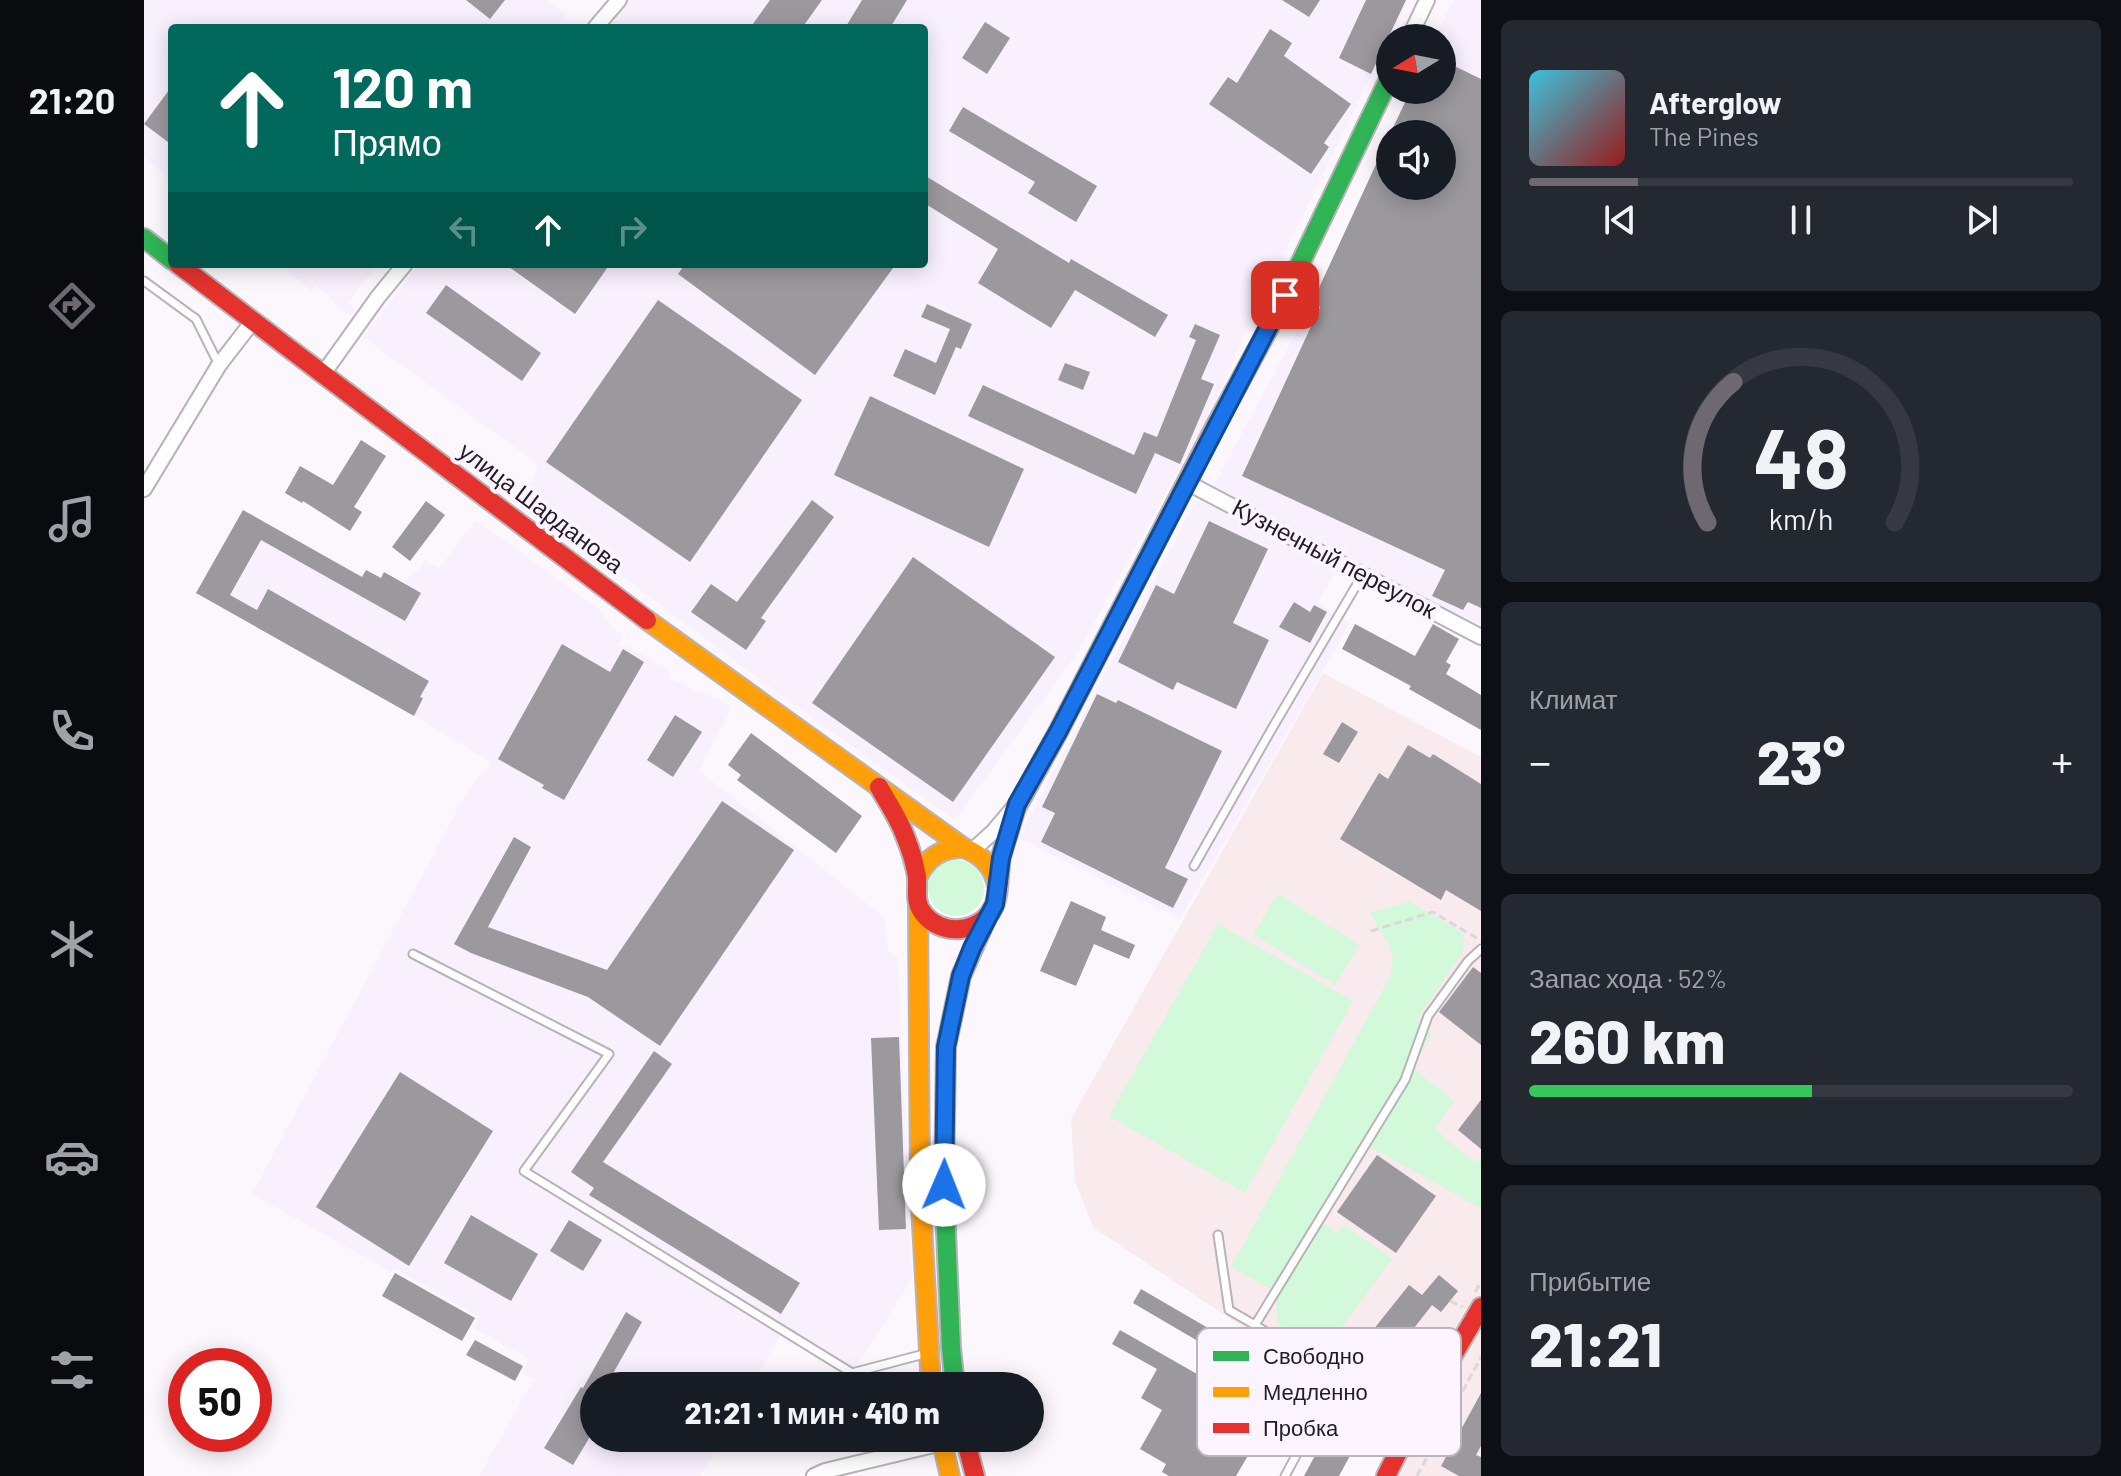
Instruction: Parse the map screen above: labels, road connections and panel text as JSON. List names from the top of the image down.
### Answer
{
  "streets": {
    "main road": ["улица Шарданова"],
    "street": ["Кузнечный переулок"]
  },
  "legend": ["Свободно", "Медленно", "Пробка"],
  "north": "left",
  "page": {
    "tabs": "21:20",
    "turn": ["120 m", "Прямо"],
    "song": ["Afterglow", "The Pines"],
    "tile": [
      "Климат",
      ["Запас хода · 52%", "260 km"],
      ["Прибытие", "21:21"]
    ],
    "heat": ["−", "23°", "+"],
    "limit": "50",
    "trip": "21:21 · 1 мин · 410 m",
    "gauge": ["48", "km/h"]
  }
}
